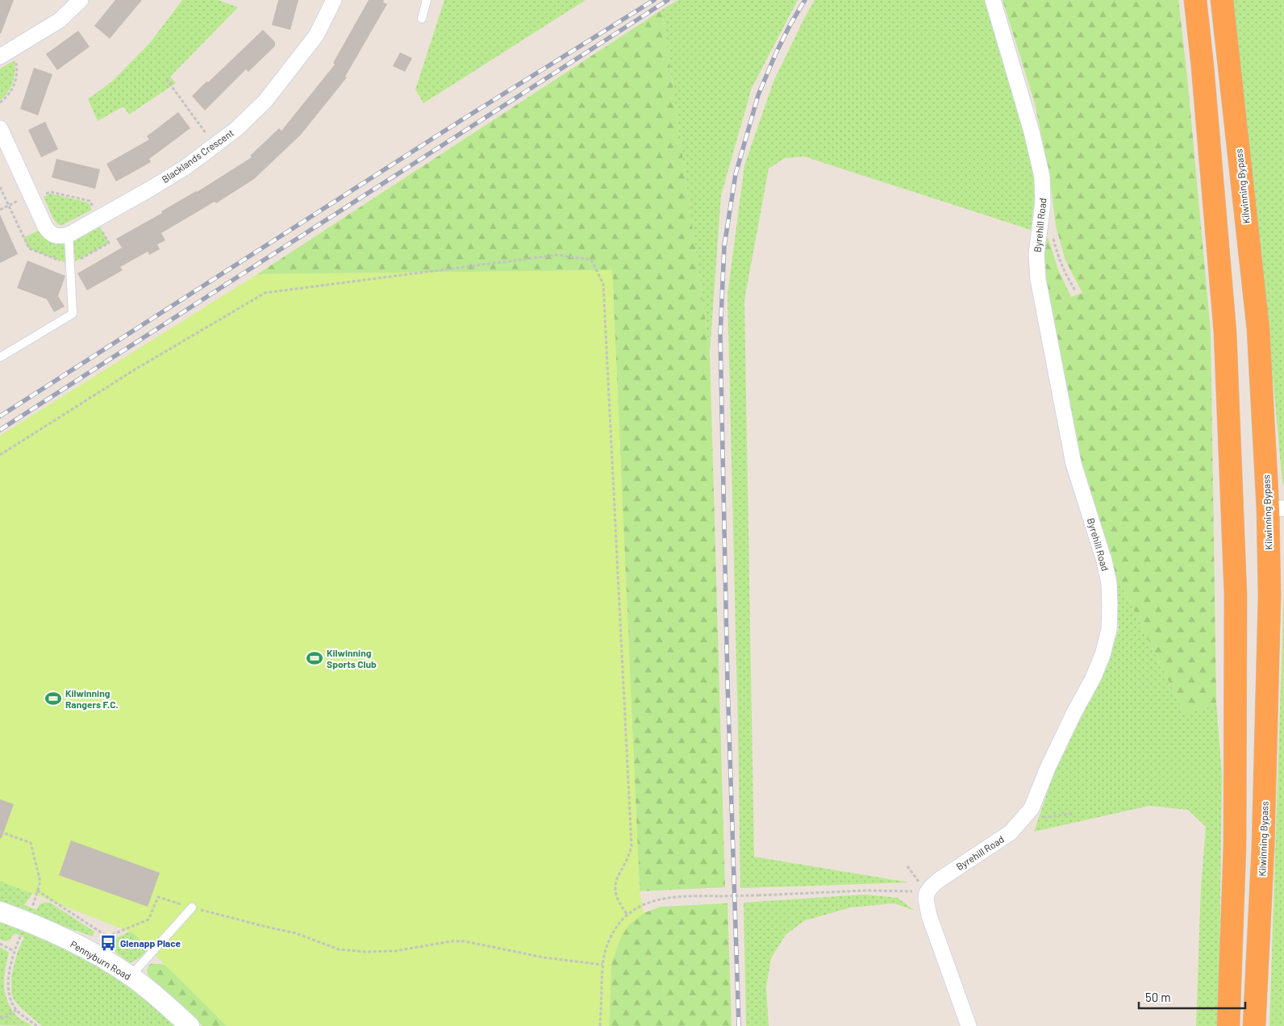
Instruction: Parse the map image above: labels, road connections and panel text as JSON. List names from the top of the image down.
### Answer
{
  "streets": {
    "highway": ["Kilwinning Bypass"],
    "street": ["Blacklands Crescent", "Byrehill Road", "Pennyburn Road"]
  },
  "places": {
    "sports": ["Kilwinning Sports Club", "Kilwinning Rangers F.C."],
    "bus stop": ["Glenapp Place"]
  },
  "scale_bar": "50 m"
}
